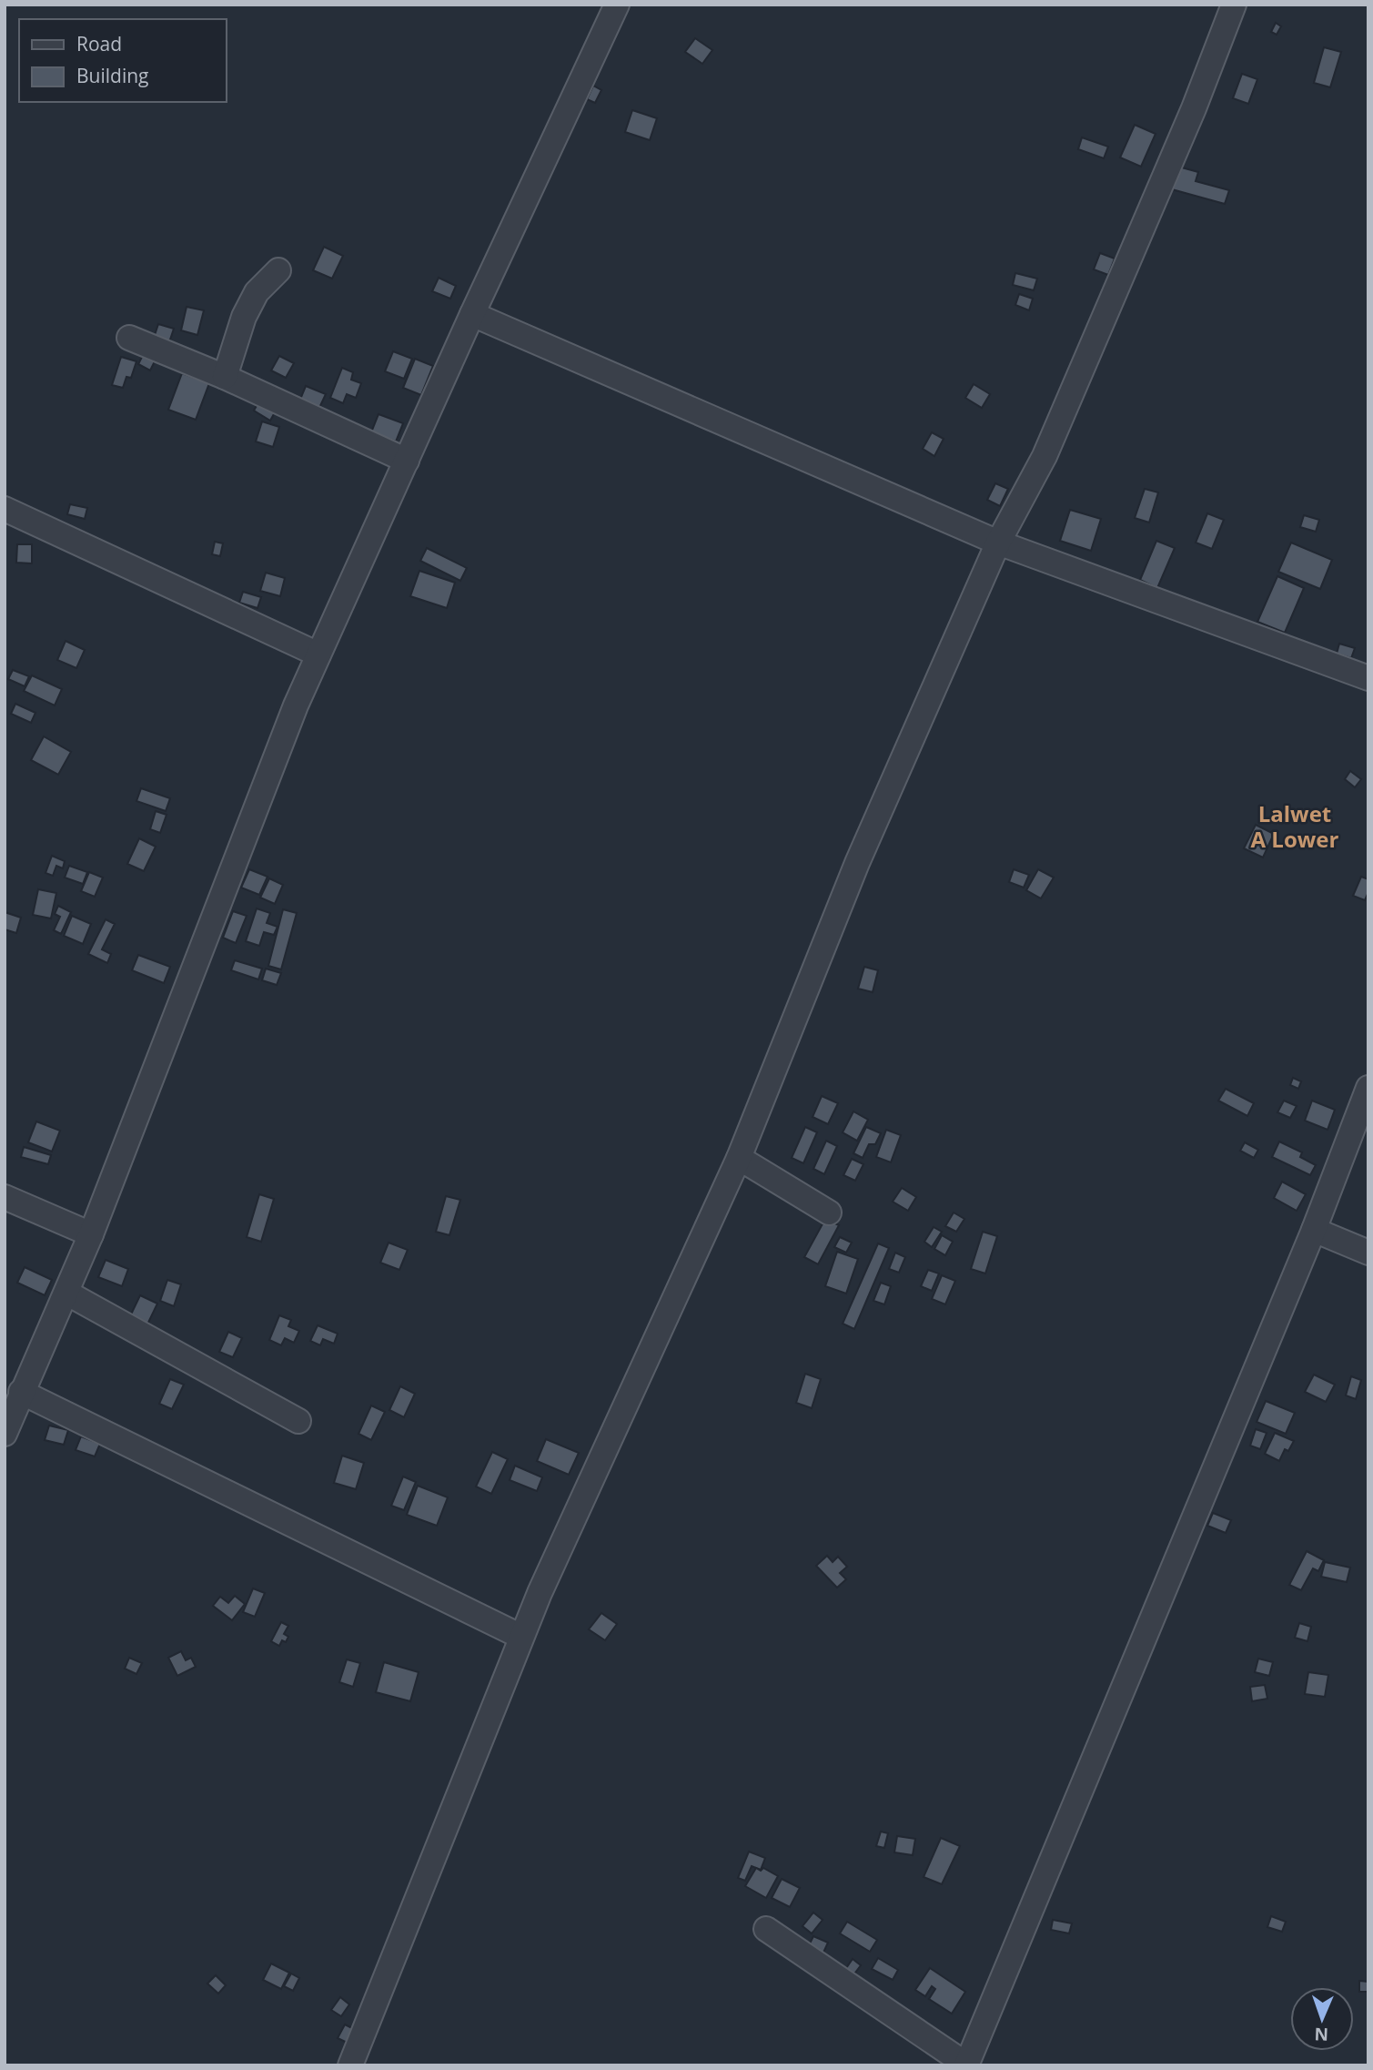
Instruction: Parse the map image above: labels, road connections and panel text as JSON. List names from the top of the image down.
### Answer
{
  "districts": ["Lalwet A Lower"],
  "legend": ["Road", "Building"],
  "north": "bottom"
}
